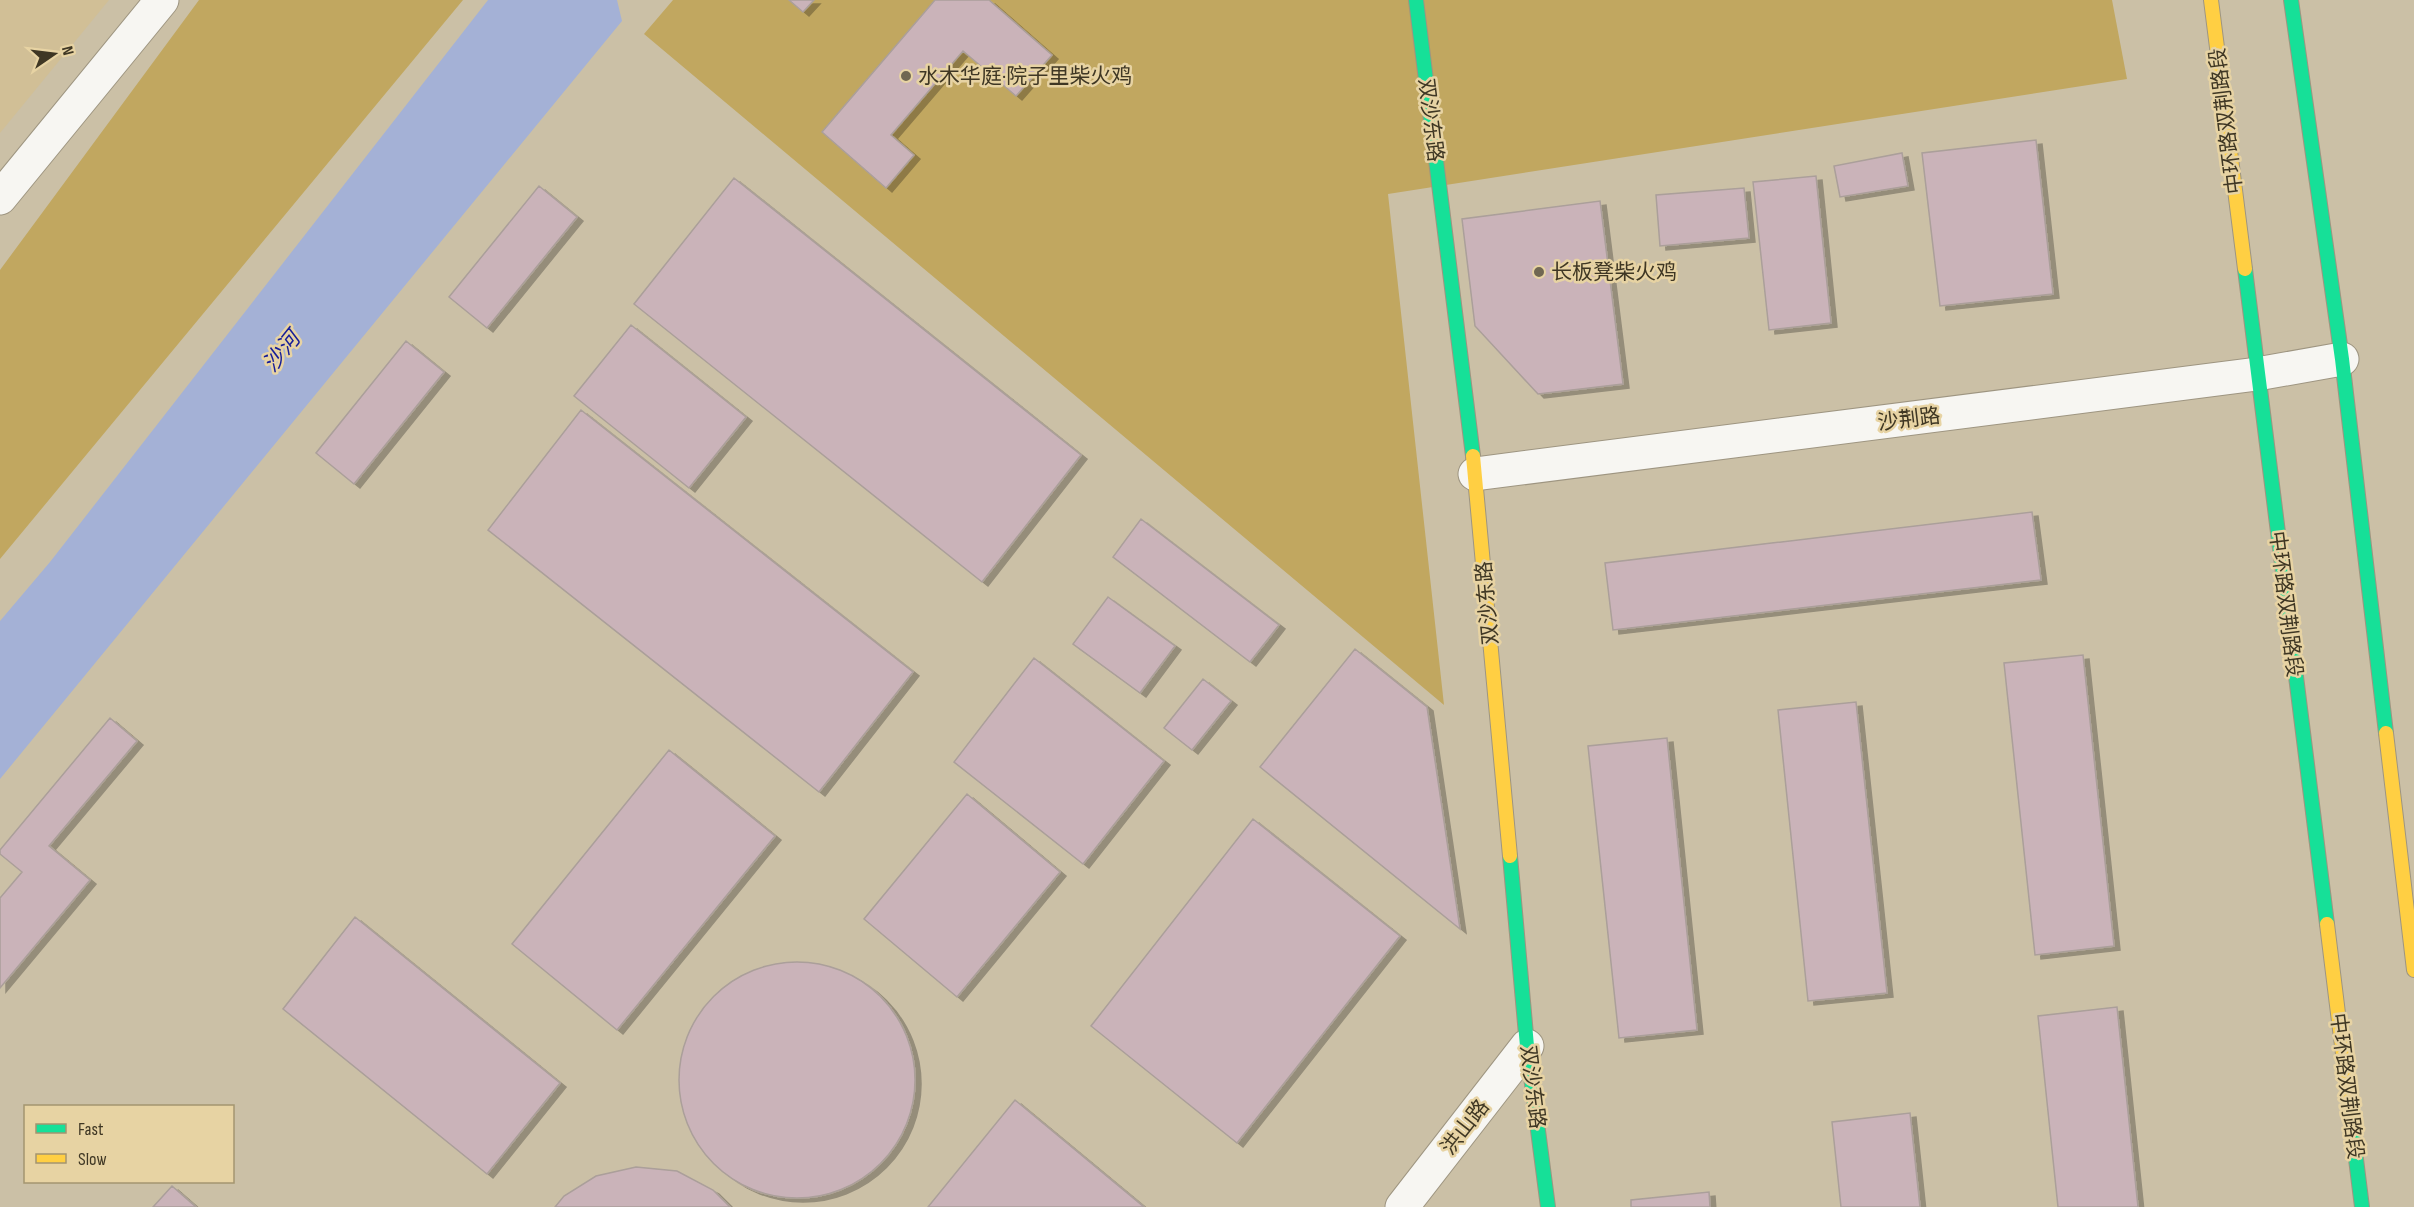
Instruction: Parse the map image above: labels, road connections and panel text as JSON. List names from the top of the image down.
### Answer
{
  "streets": {
    "main road": ["双沙东路", "中环路双荆路段"],
    "street": ["沙荆路", "洪山路"]
  },
  "crossings": [
    ["双沙东路", "沙荆路"],
    ["双沙东路", "洪山路"],
    ["中环路双荆路段", "沙荆路"]
  ],
  "water": ["沙河"],
  "places": ["水木华庭·院子里柴火鸡", "长板凳柴火鸡"],
  "legend": ["Fast", "Slow"],
  "north": "right"
}
